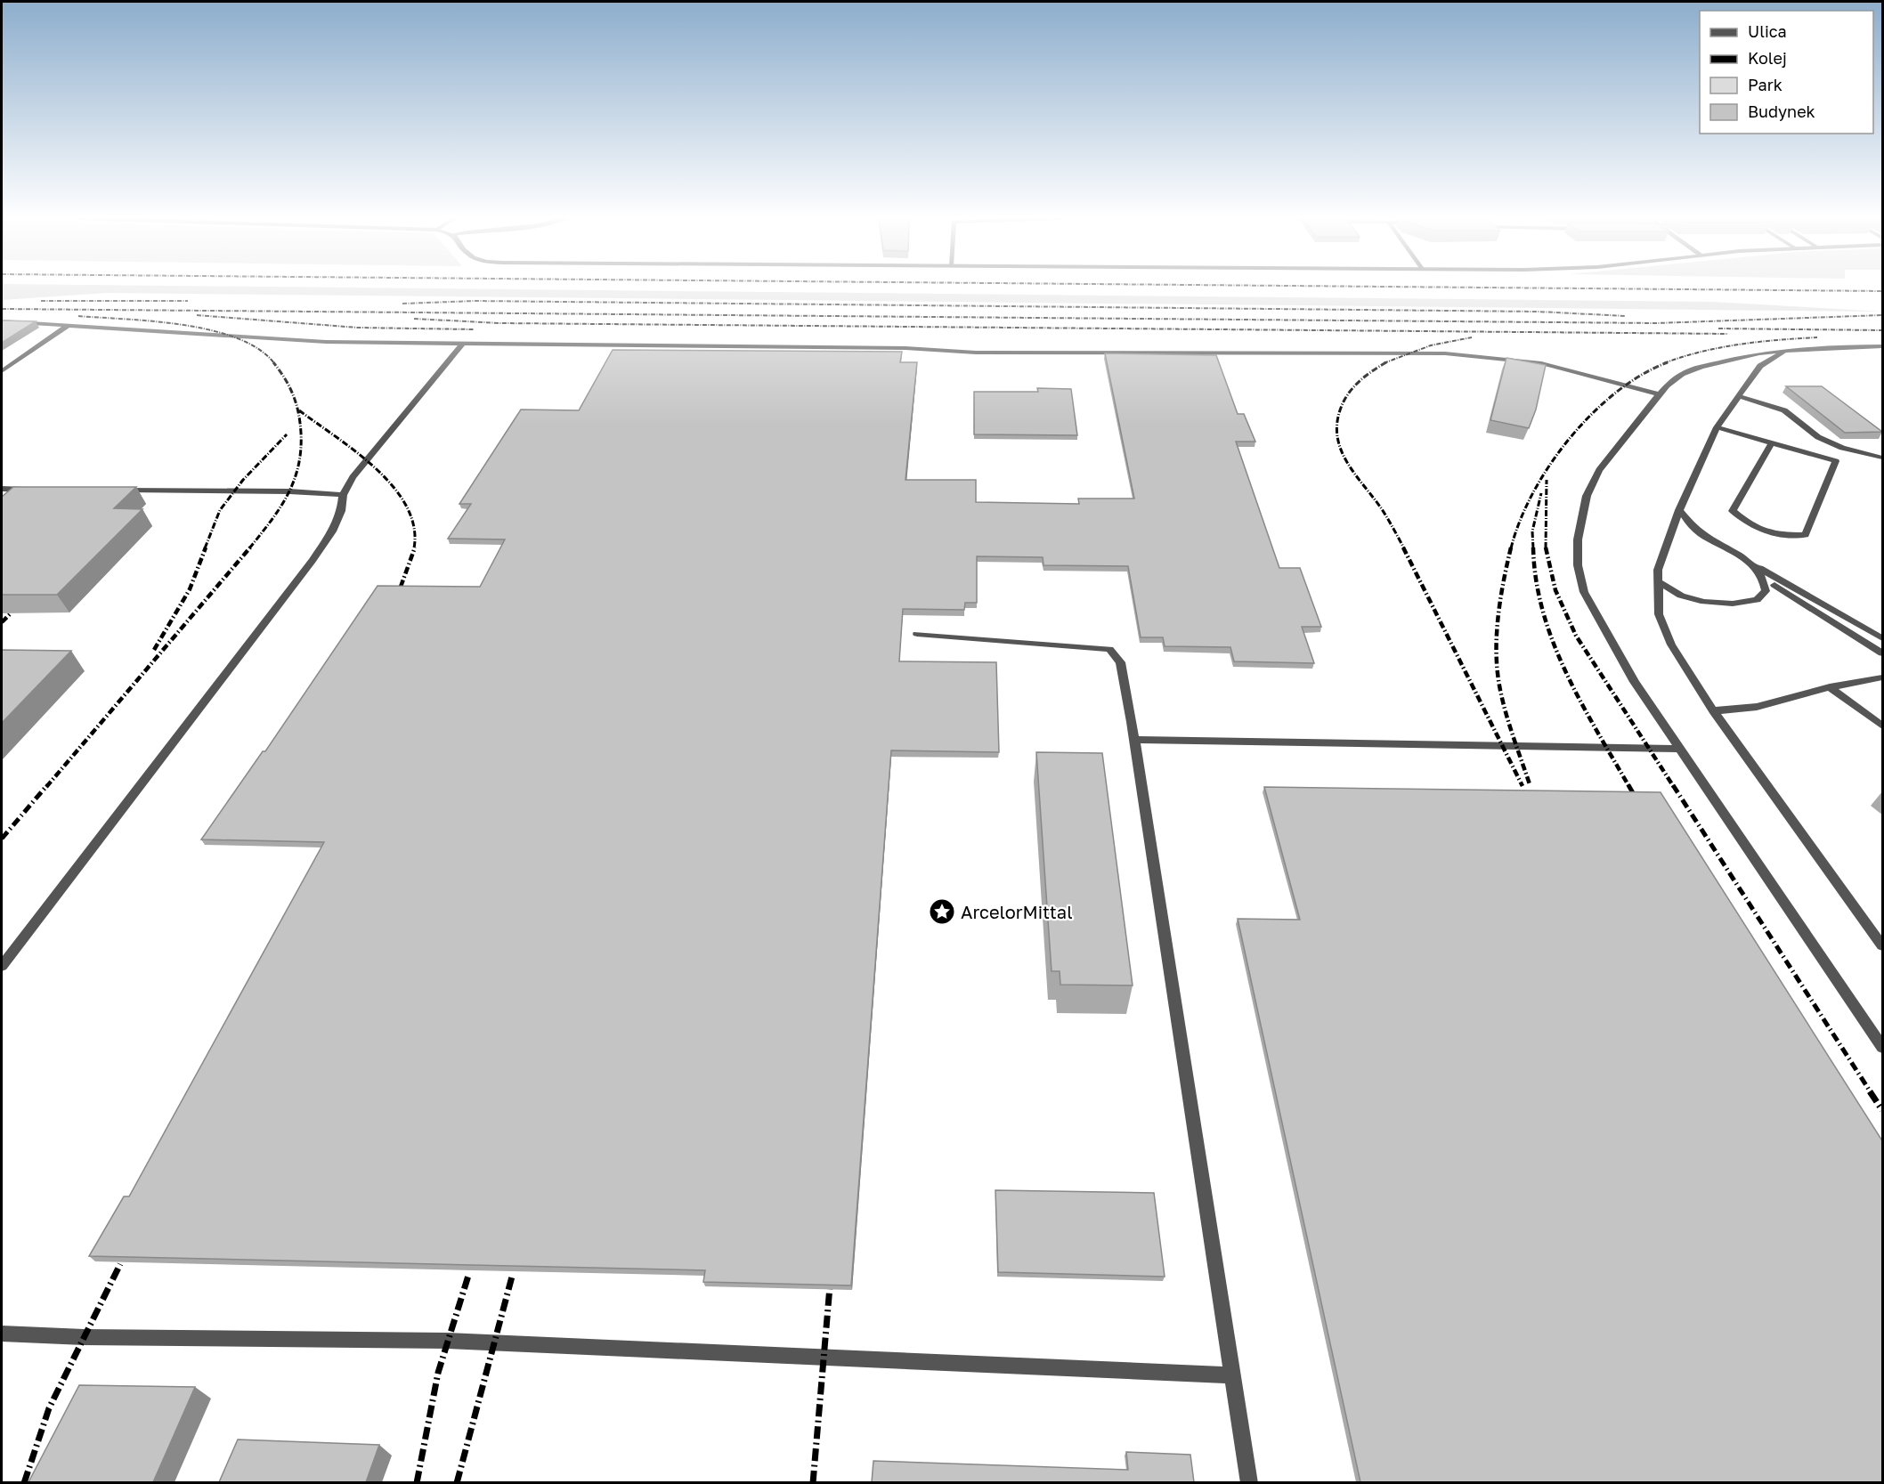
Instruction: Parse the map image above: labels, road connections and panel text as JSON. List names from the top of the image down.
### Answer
{
  "places": {
    "place": ["ArcelorMittal"]
  },
  "legend": [
    "Ulica",
    "Kolej",
    "Park",
    "Budynek"
  ]
}
